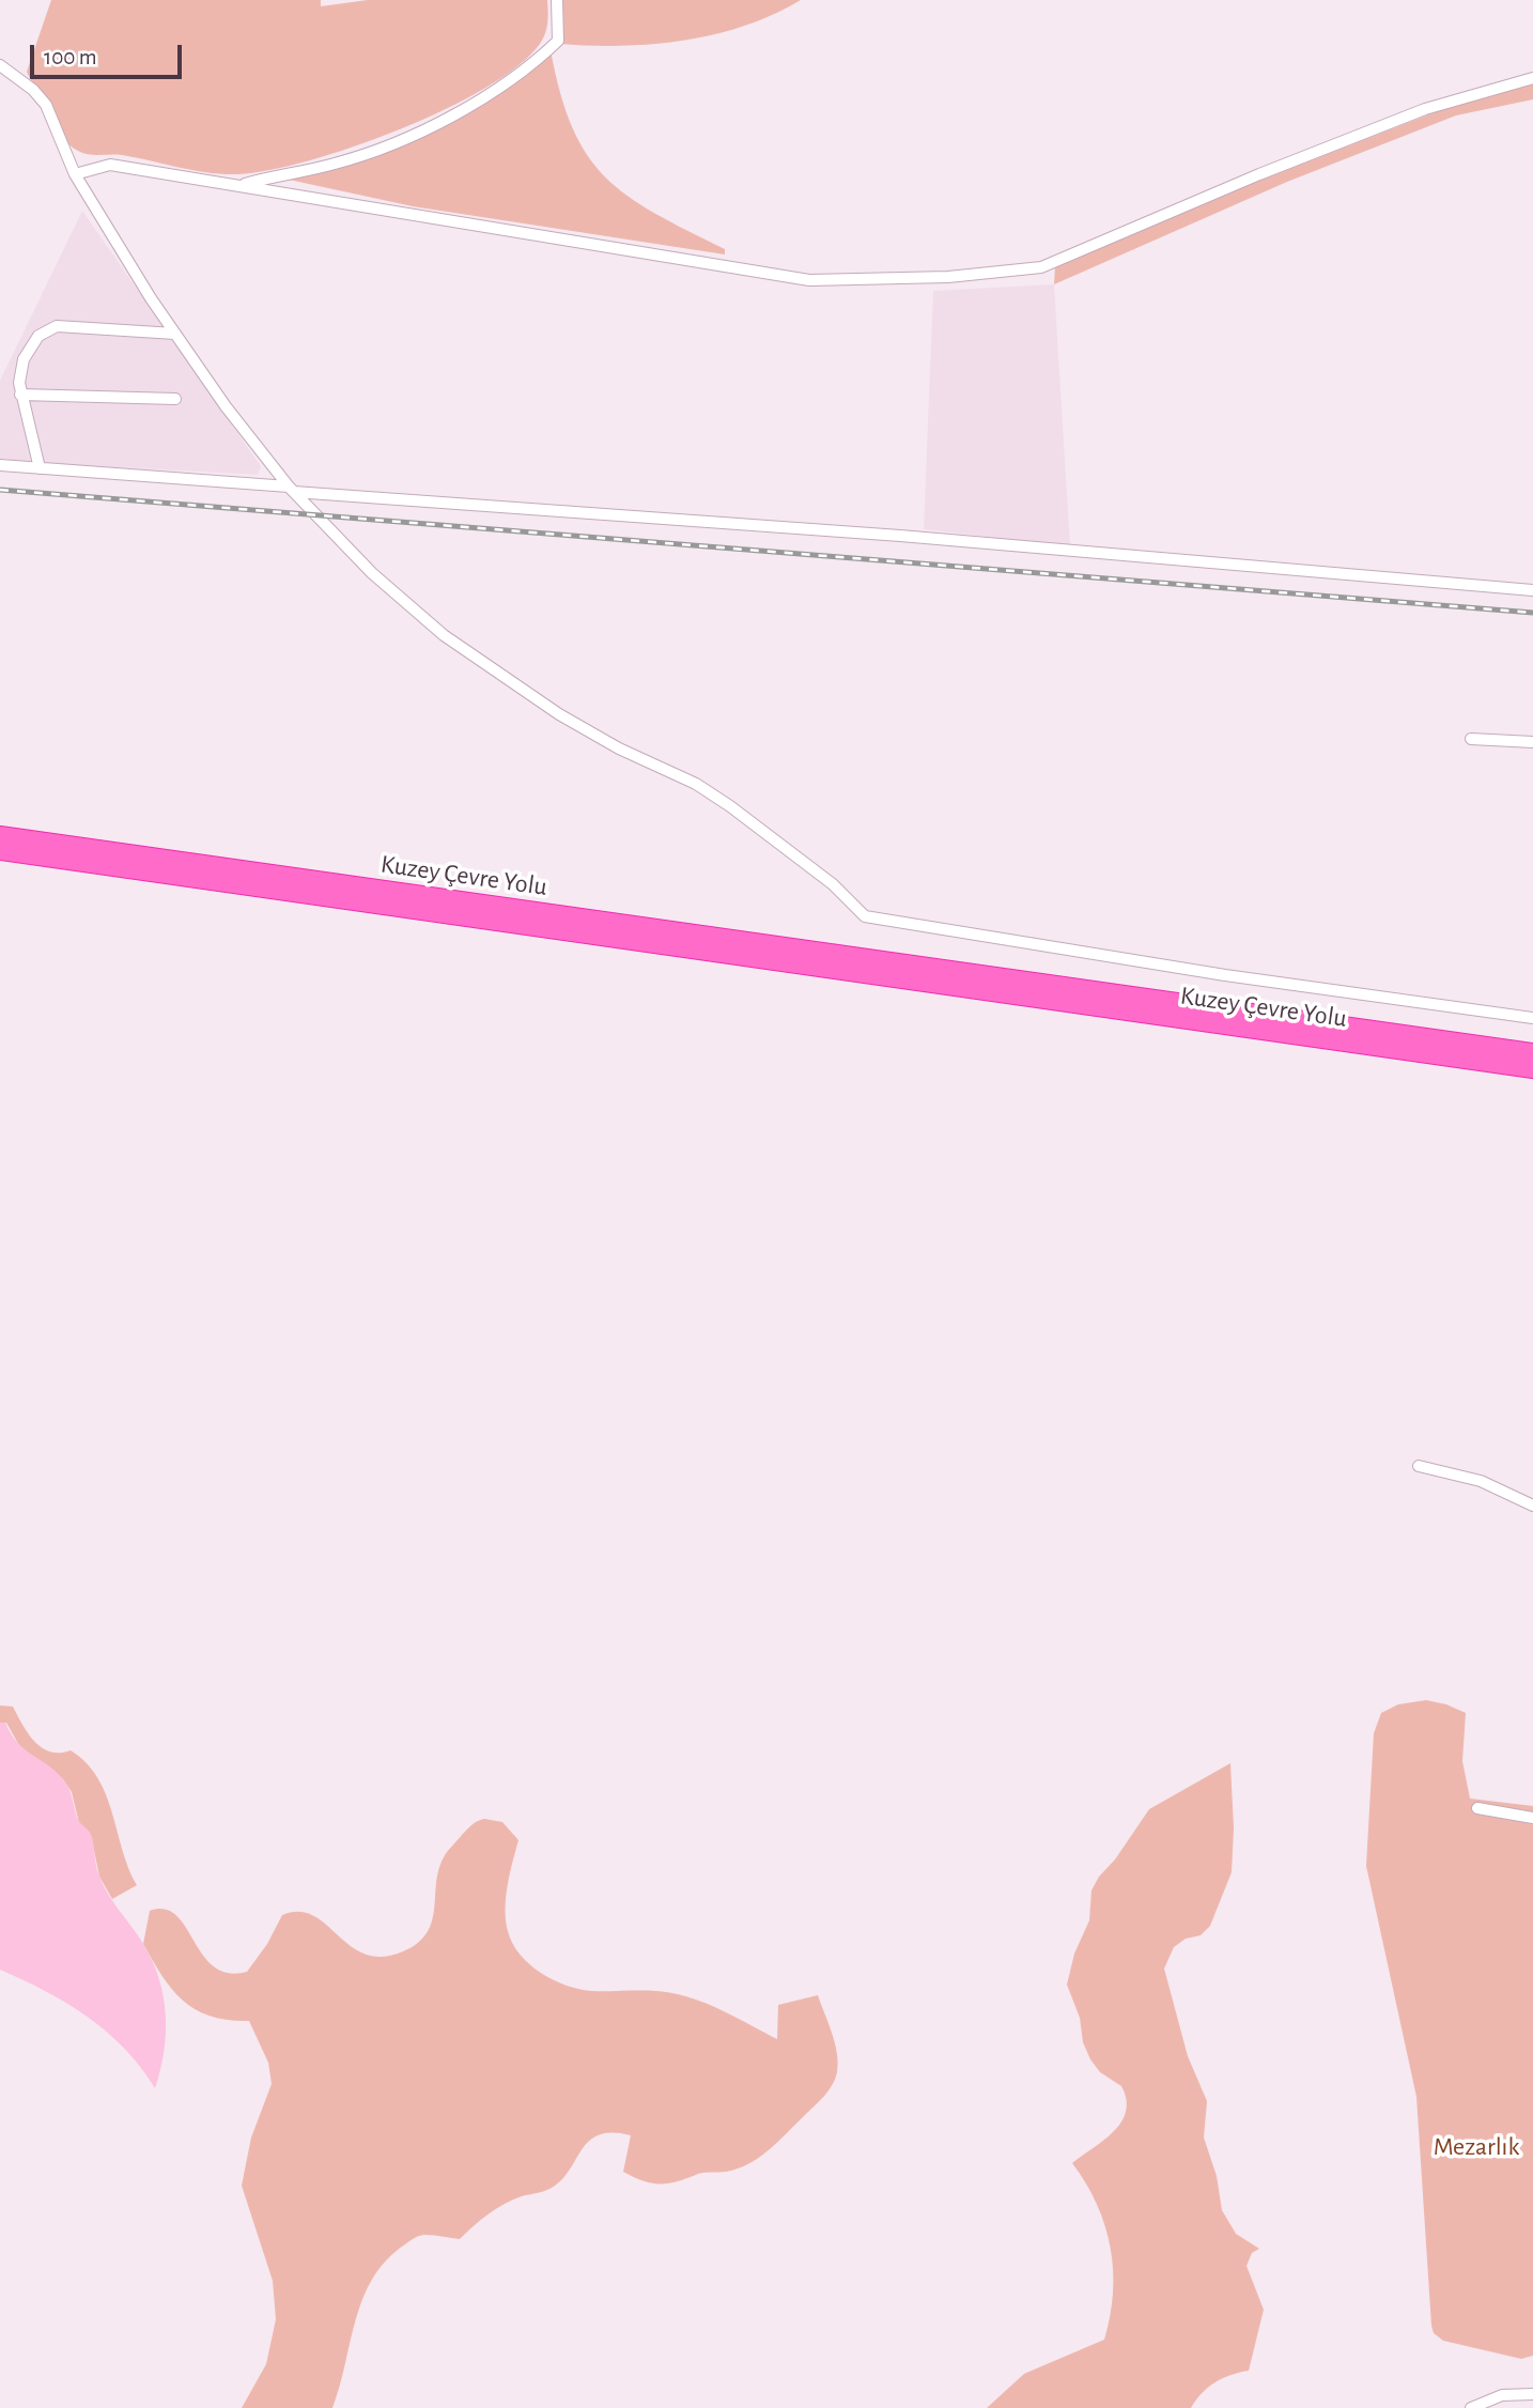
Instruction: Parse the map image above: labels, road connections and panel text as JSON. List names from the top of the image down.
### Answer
{
  "streets": {
    "highway": ["Kuzey Çevre Yolu"]
  },
  "parks": ["Mezarlık"],
  "scale_bar": "100 m"
}
